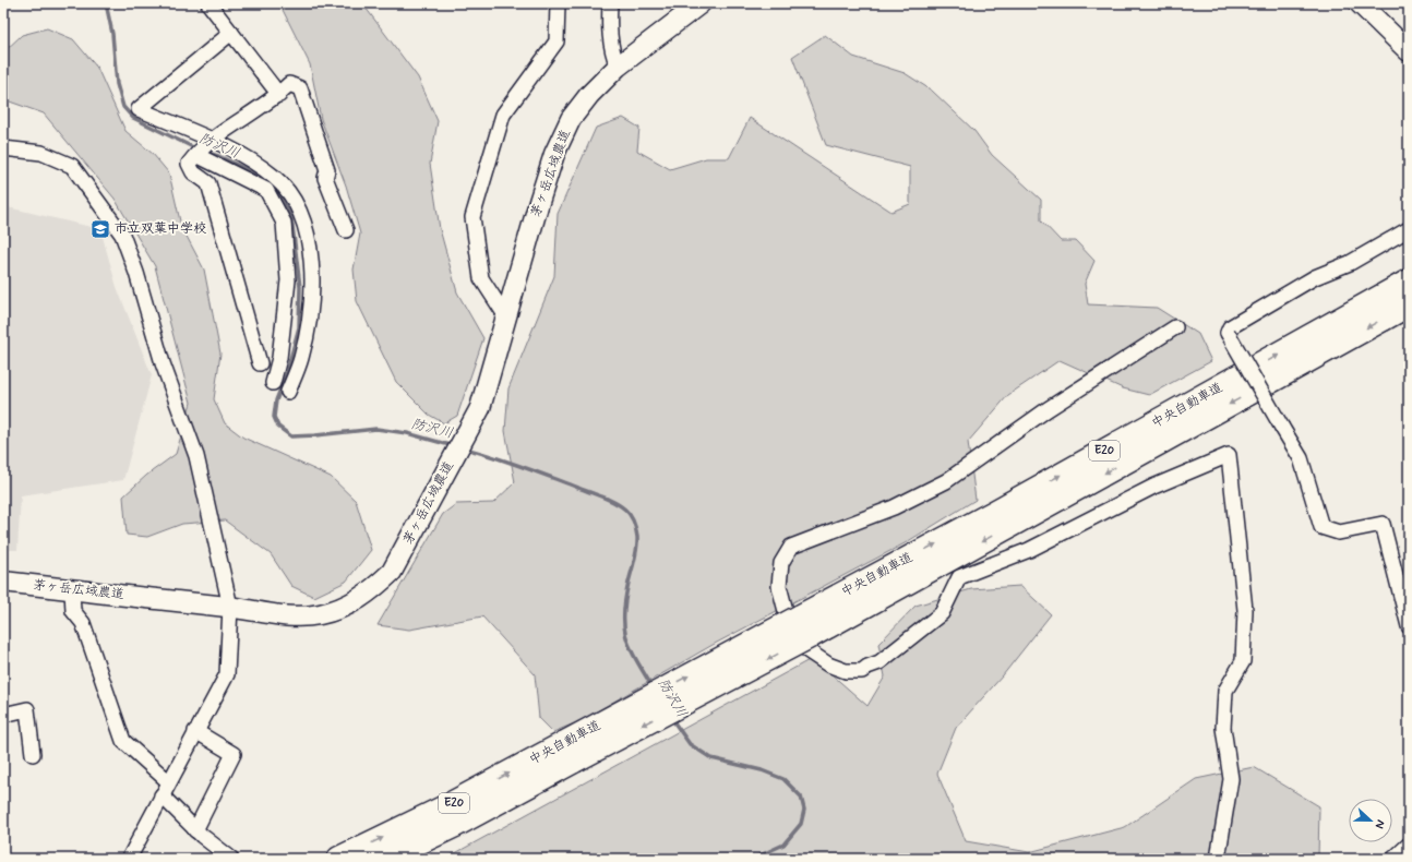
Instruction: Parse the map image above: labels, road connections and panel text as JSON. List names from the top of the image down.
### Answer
{
  "streets": {
    "highway": ["中央自動車道", "E20"],
    "street": ["茅ヶ岳広域農道"]
  },
  "water": ["防沢川"],
  "places": {
    "school or university": ["市立双葉中学校"]
  },
  "north": "right"
}
